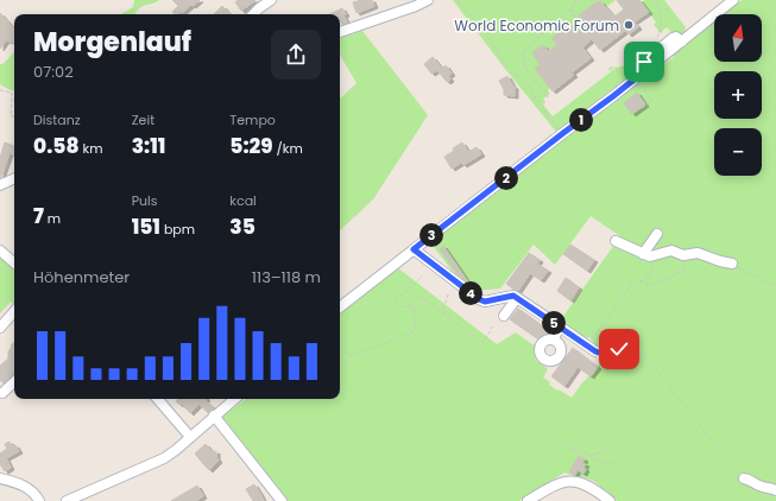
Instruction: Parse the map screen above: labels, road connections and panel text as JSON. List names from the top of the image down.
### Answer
{
  "places": ["World Economic Forum"],
  "north": "top",
  "page": {
    "map_buttons": ["+", "−"],
    "heading": ["Morgenlauf", "07:02"],
    "stats": [
      ["Distanz", "0.58 km"],
      ["Zeit", "3:11"],
      ["Tempo", "5:29 /km"],
      ["7 m"],
      ["Puls", "151 bpm"],
      ["kcal", "35"]
    ],
    "pins": [
      "1",
      "2",
      "3",
      "4",
      "5"
    ],
    "chart": ["Höhenmeter", "113–118 m"]
  }
}
